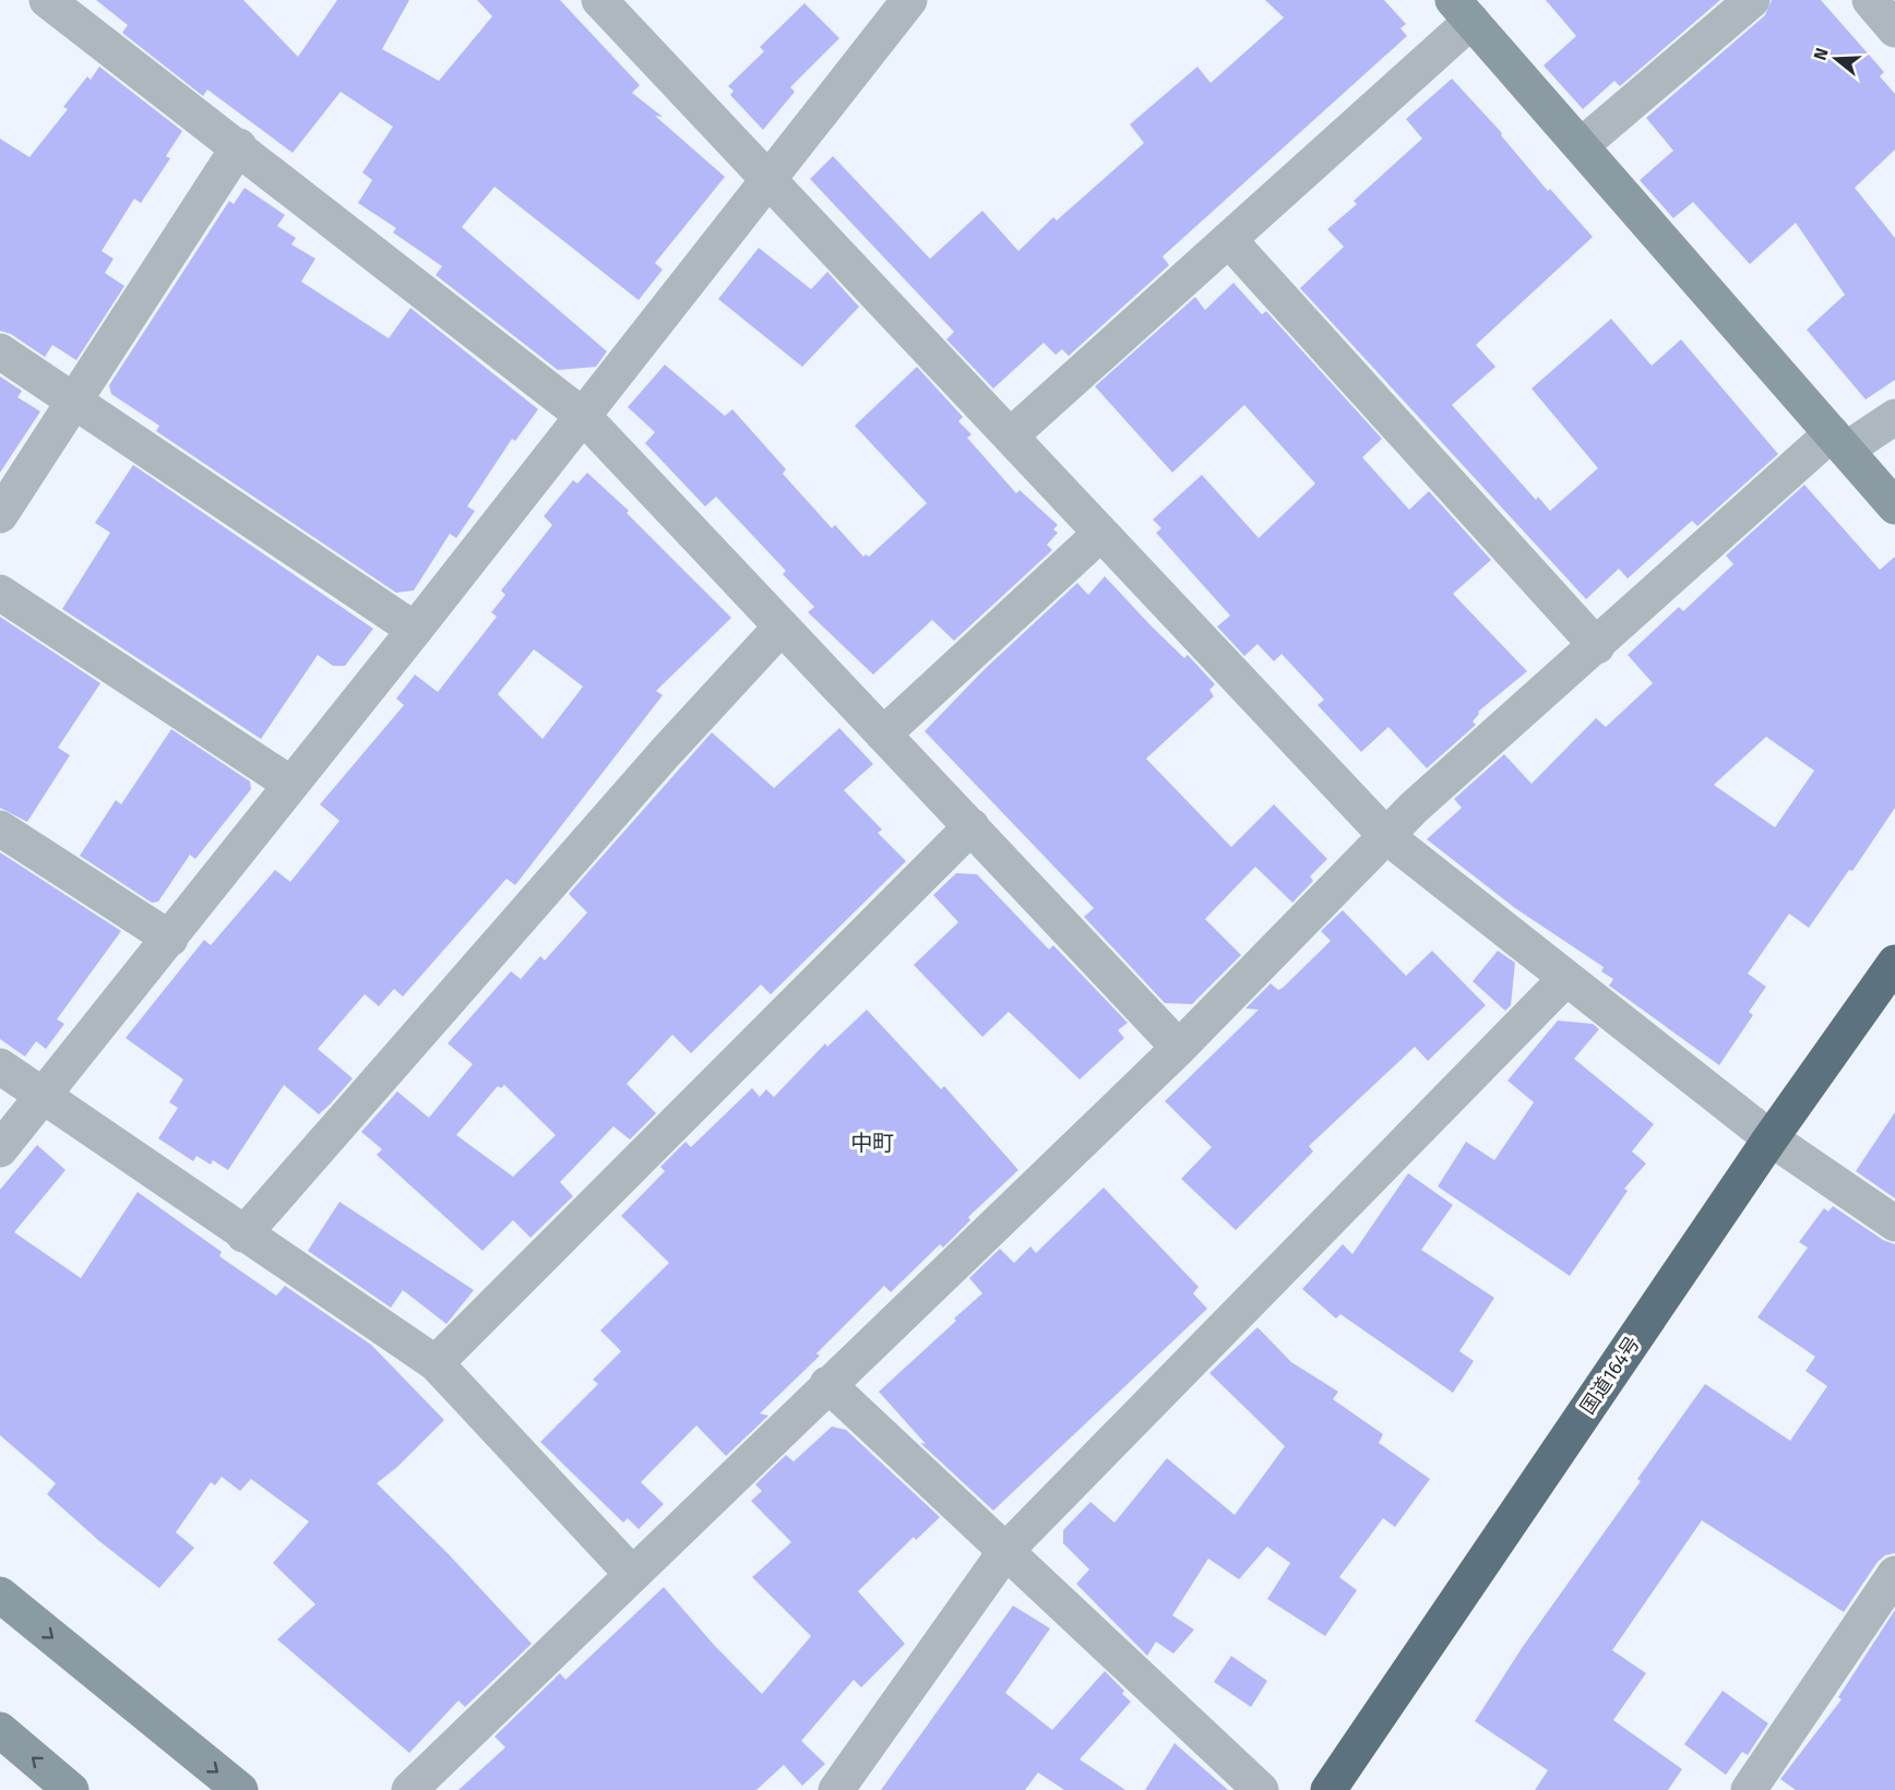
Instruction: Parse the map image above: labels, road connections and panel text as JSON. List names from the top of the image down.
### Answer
{
  "streets": {
    "highway": ["国道164号"]
  },
  "districts": ["中町"],
  "north": "left"
}
